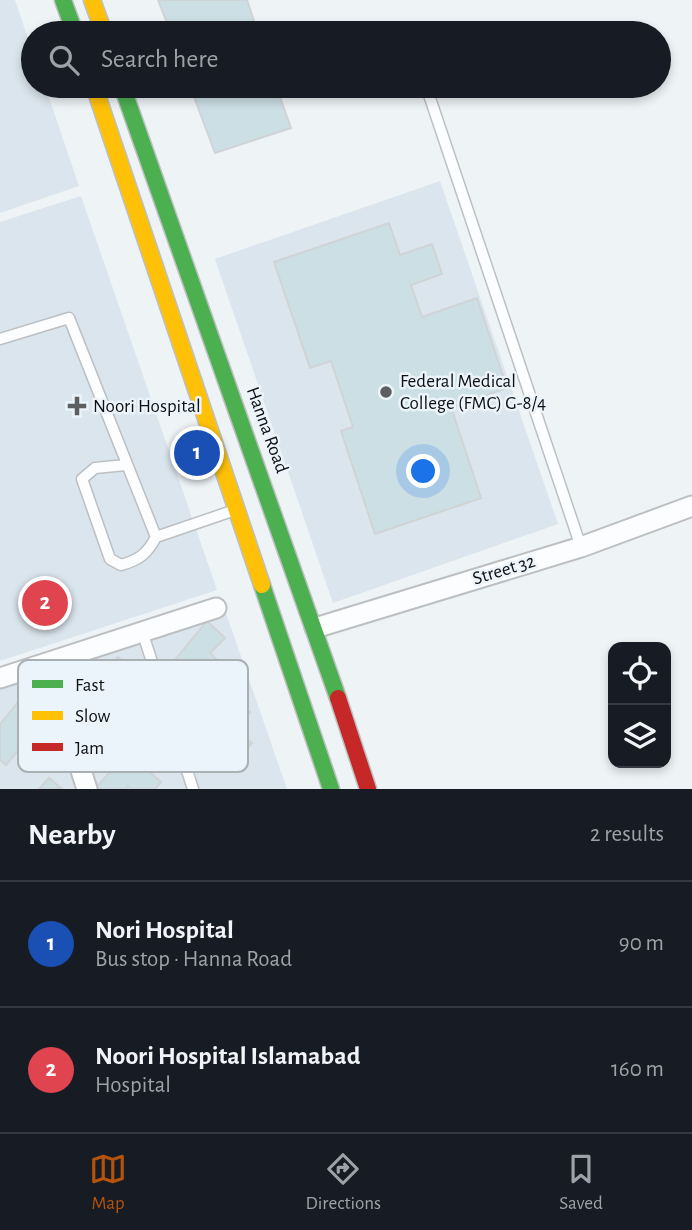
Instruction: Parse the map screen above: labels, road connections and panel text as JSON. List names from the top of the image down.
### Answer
{
  "streets": {
    "street": ["Hanna Road", "Street 32"]
  },
  "crossings": [
    ["Hanna Road", "Street 32"]
  ],
  "places": {
    "other": ["Federal Medical College (FMC) G-8/4"],
    "health": ["Noori Hospital"]
  },
  "legend": ["Fast", "Slow", "Jam"],
  "page": {
    "search": "Search here",
    "pins": ["1", "2"],
    "heading": ["Nearby", "2 results"],
    "list": [
      {
        "mark": "1",
        "name": "Nori Hospital",
        "note": "Bus stop · Hanna Road",
        "value": "90 m"
      },
      {
        "mark": "2",
        "name": "Noori Hospital Islamabad",
        "note": "Hospital",
        "value": "160 m"
      }
    ],
    "nav": ["Map", "Directions", "Saved"]
  }
}
